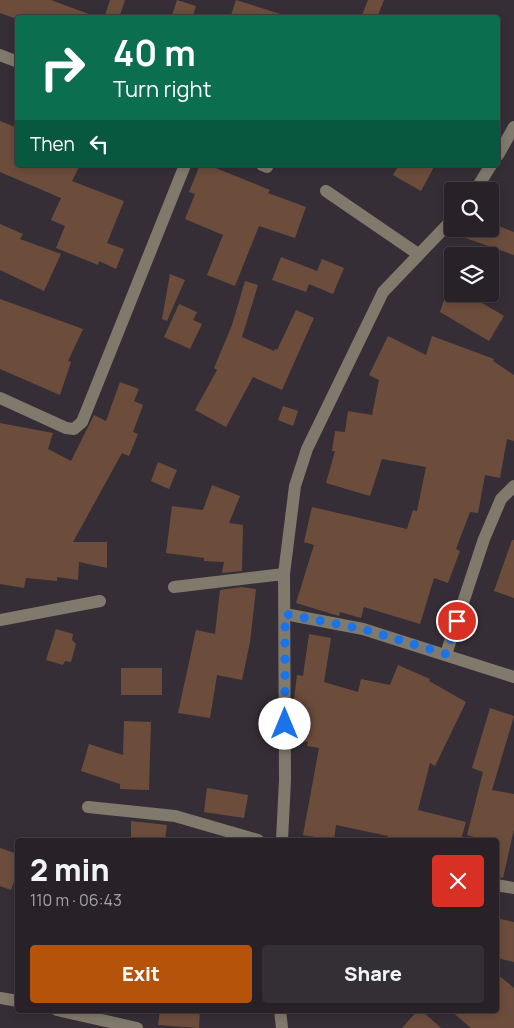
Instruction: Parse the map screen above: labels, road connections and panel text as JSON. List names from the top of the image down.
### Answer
{
  "page": {
    "turn": ["40 m", "Turn right"],
    "then": "Then",
    "heading": ["2 min", "110 m · 06:43"],
    "buttons": ["Exit", "Share"]
  }
}
